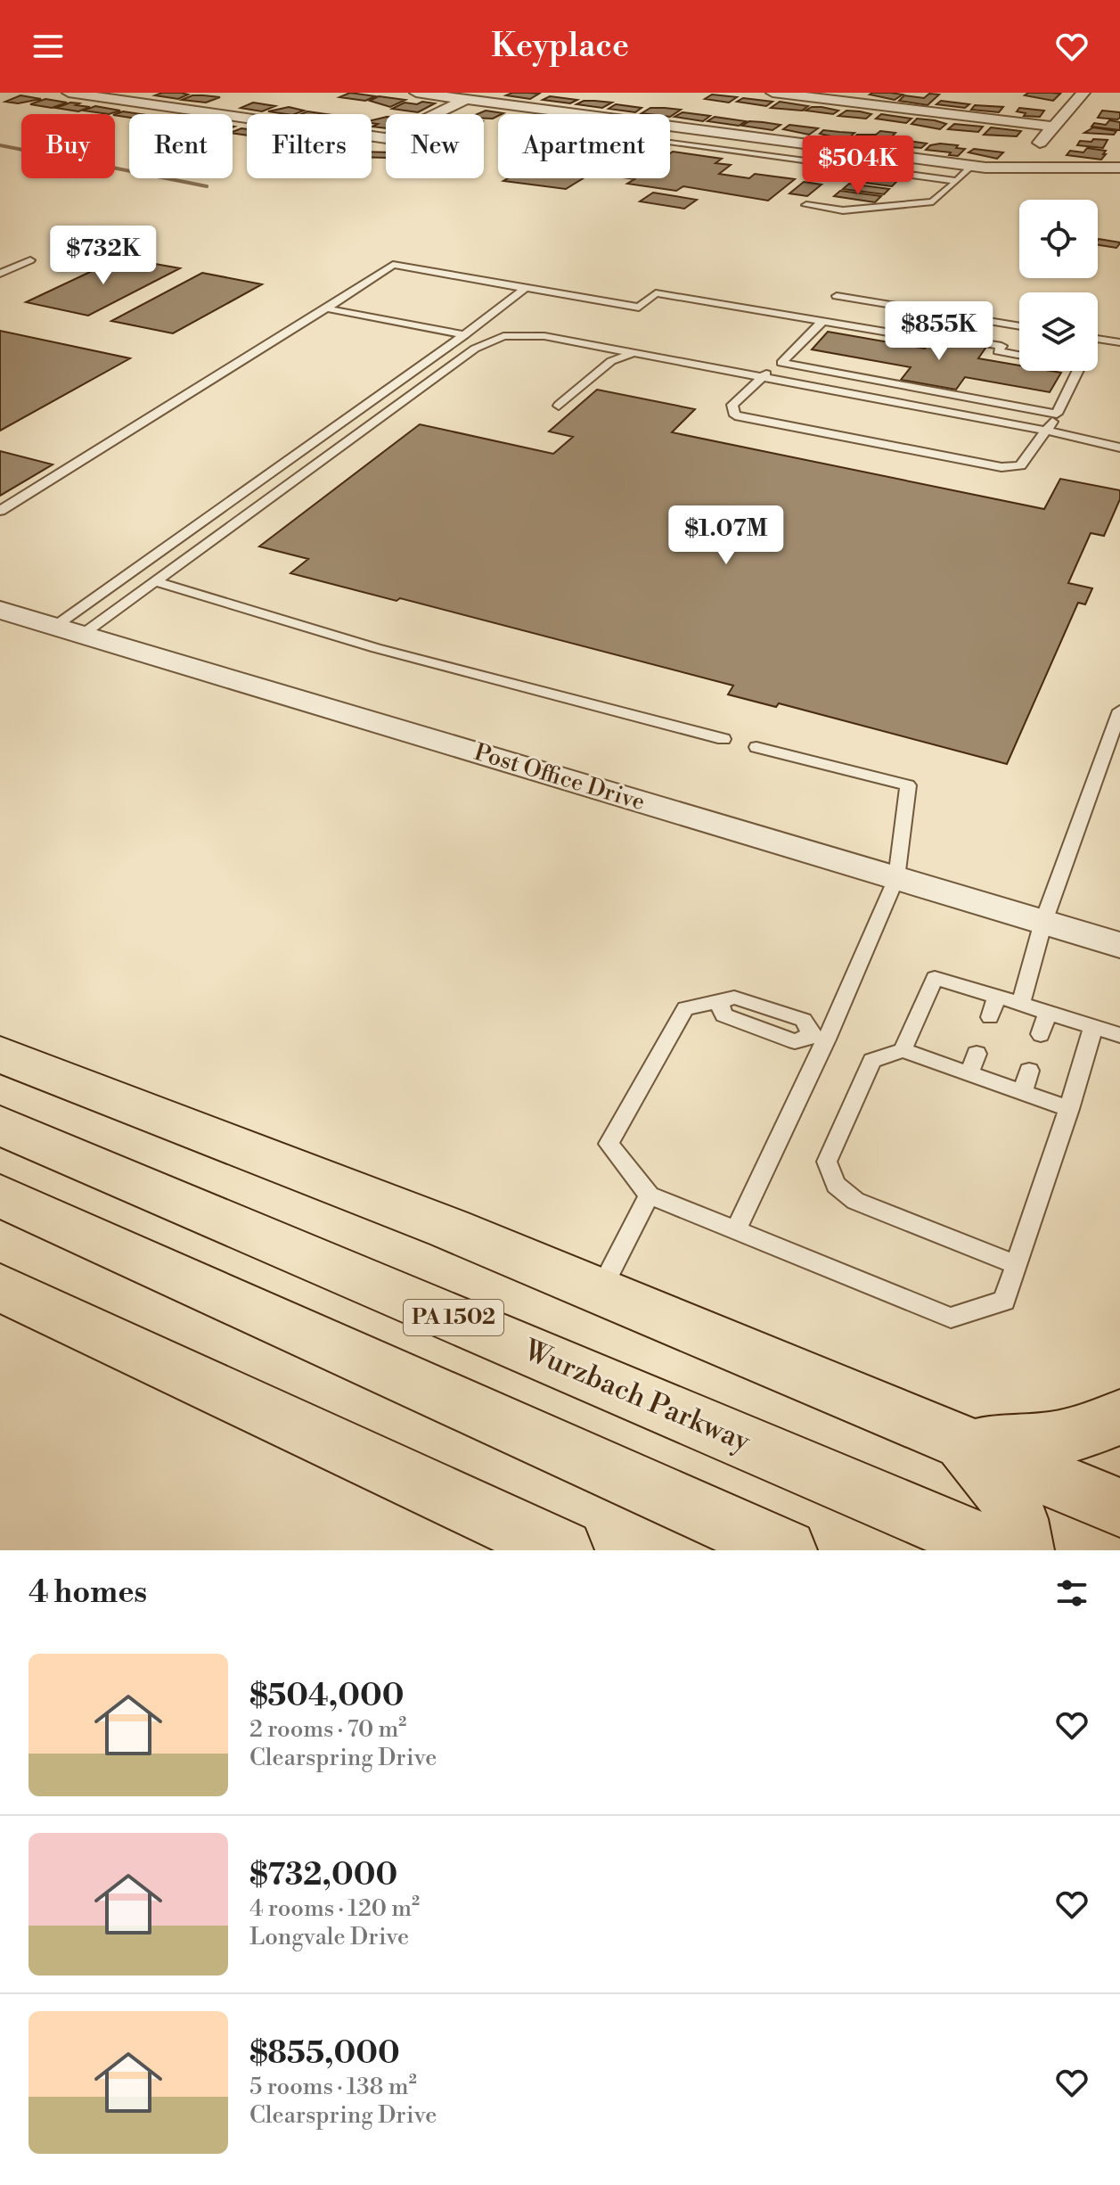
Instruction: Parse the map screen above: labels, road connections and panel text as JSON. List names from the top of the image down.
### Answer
{
  "streets": {
    "main road": ["PA 1502", "Wurzbach Parkway"],
    "street": ["Post Office Drive"]
  },
  "page": {
    "header": "Keyplace",
    "chip": [
      "Buy",
      "Rent",
      "Filters",
      "New",
      "Apartment"
    ],
    "price": [
      "$504K",
      "$732K",
      "$855K",
      "$1.07M"
    ],
    "heading": "4 homes",
    "list": [
      {
        "name": "$504,000",
        "note": "2 rooms · 70 m² · Clearspring Drive"
      },
      {
        "name": "$732,000",
        "note": "4 rooms · 120 m² · Longvale Drive"
      },
      {
        "name": "$855,000",
        "note": "5 rooms · 138 m² · Clearspring Drive"
      }
    ]
  }
}
